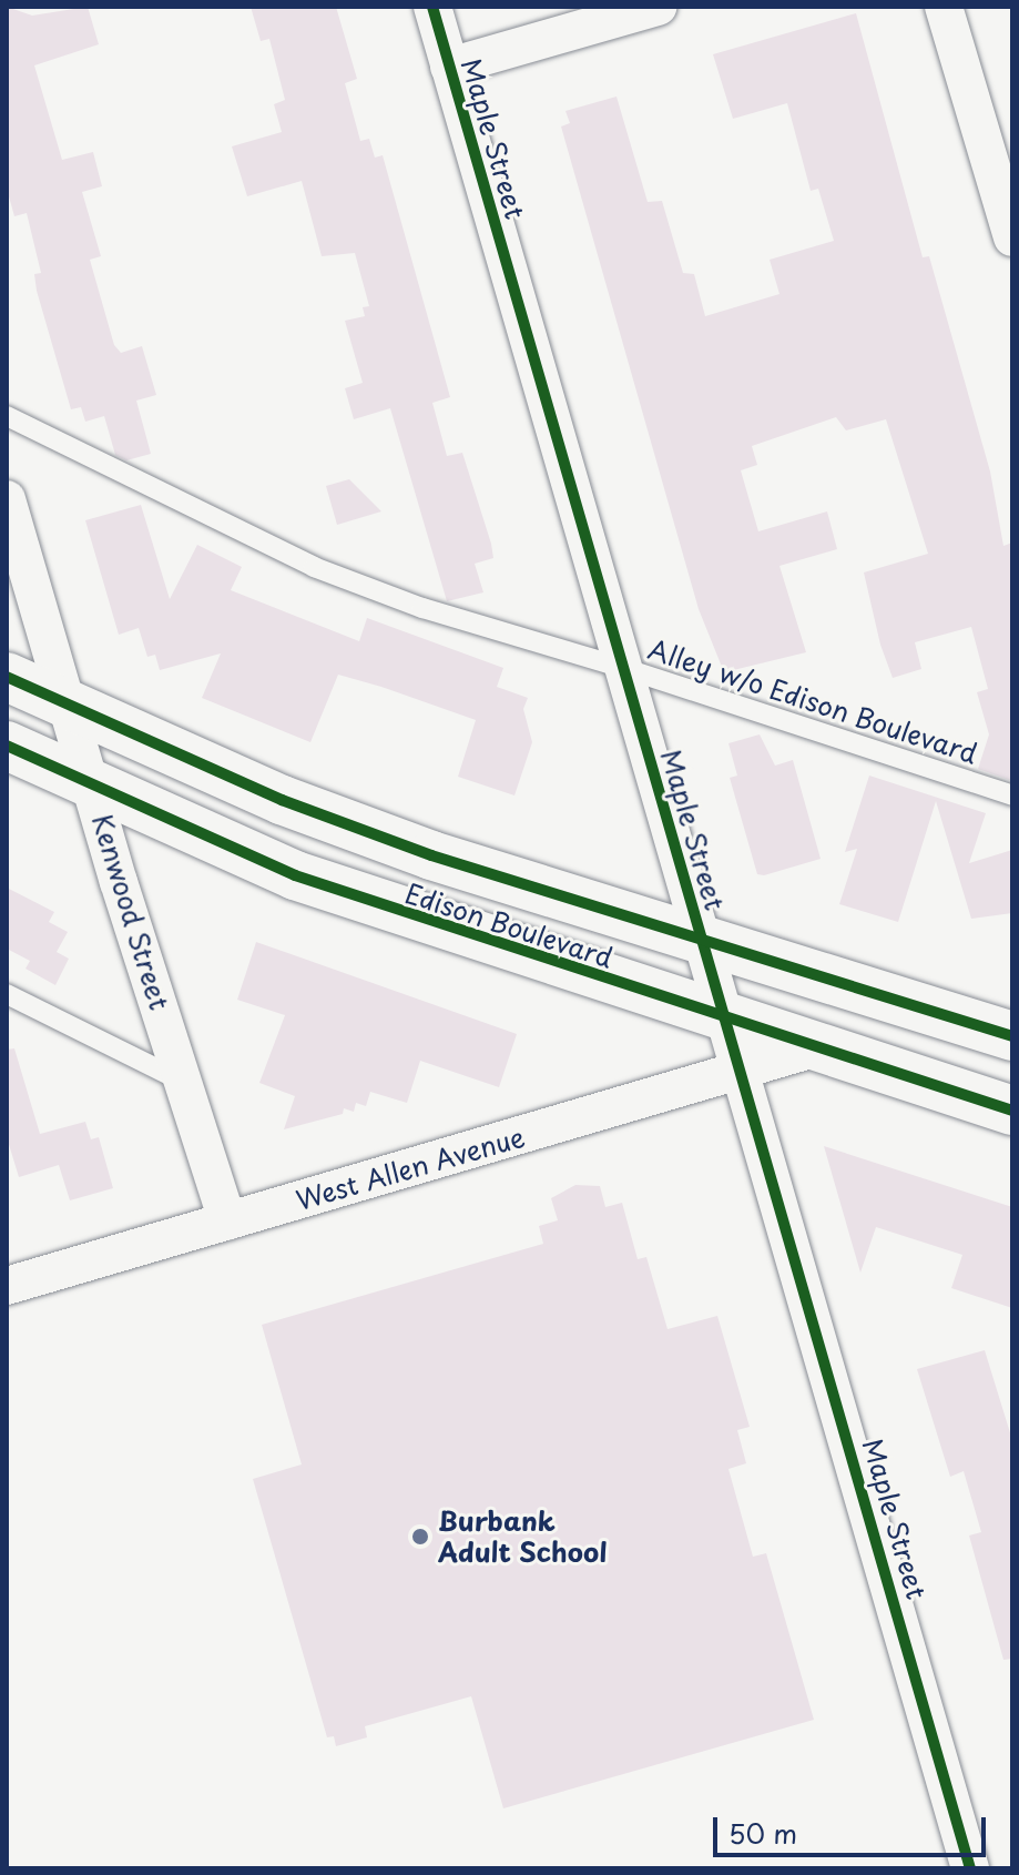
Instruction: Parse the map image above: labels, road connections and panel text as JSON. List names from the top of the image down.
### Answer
{
  "streets": {
    "main road": ["Edison Boulevard"],
    "street": ["Maple Street", "Kenwood Street", "West Allen Avenue"],
    "lane": ["Alley w/o Edison Boulevard"]
  },
  "crossings": [
    ["Maple Street", "Alley w/o Edison Boulevard"],
    ["Maple Street", "Edison Boulevard"],
    ["Maple Street", "West Allen Avenue"],
    ["Kenwood Street", "Edison Boulevard"],
    ["Kenwood Street", "West Allen Avenue"],
    ["Edison Boulevard", "West Allen Avenue"]
  ],
  "places": ["Burbank Adult School"],
  "scale_bar": "50 m"
}
